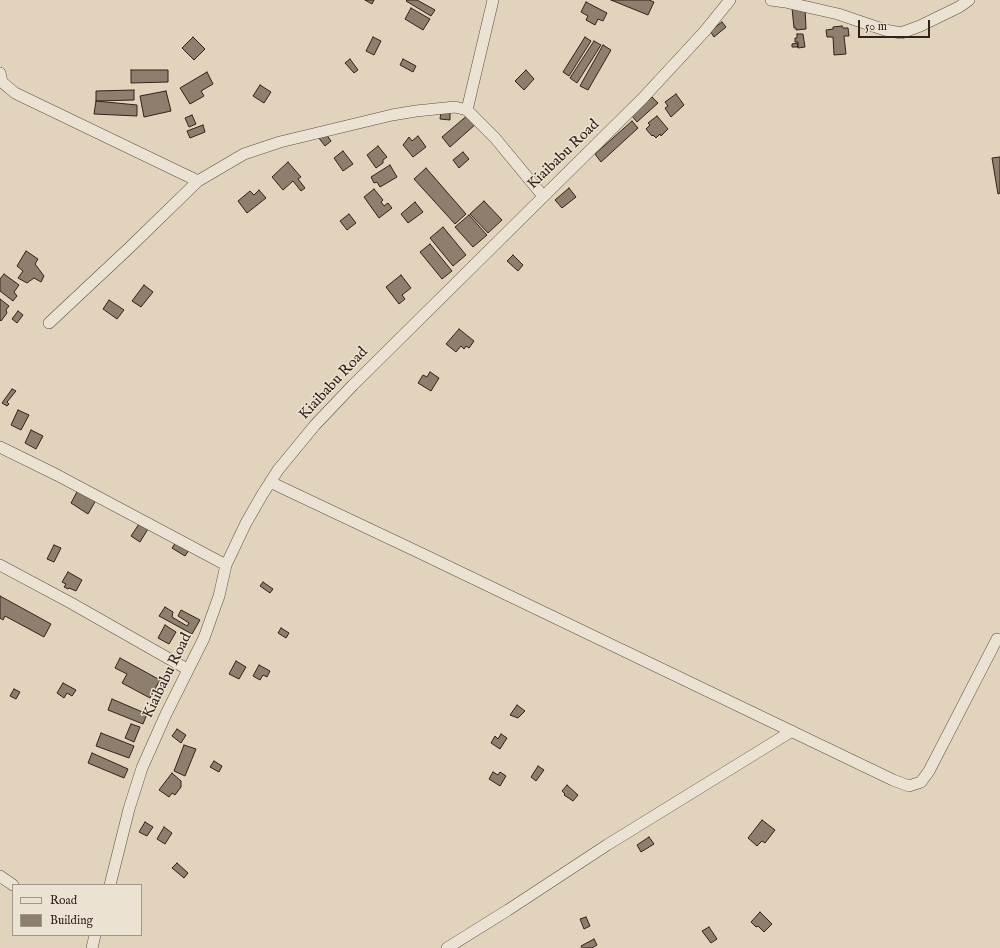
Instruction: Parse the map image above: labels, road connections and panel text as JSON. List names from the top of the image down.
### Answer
{
  "streets": {
    "street": ["Kiaibabu Road"]
  },
  "legend": ["Road", "Building"],
  "scale_bar": "50 m"
}
